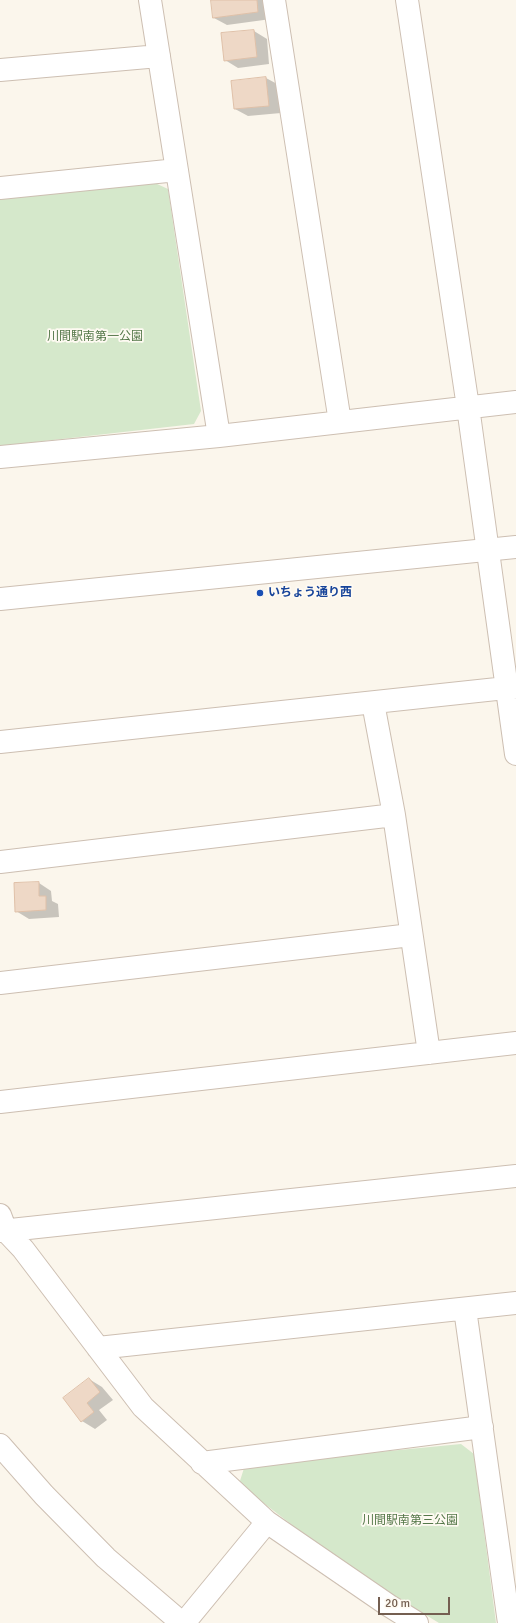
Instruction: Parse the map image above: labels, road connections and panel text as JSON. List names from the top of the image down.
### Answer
{
  "parks": ["川間駅南第一公園", "川間駅南第三公園"],
  "places": ["いちょう通り西"],
  "scale_bar": "20 m"
}
